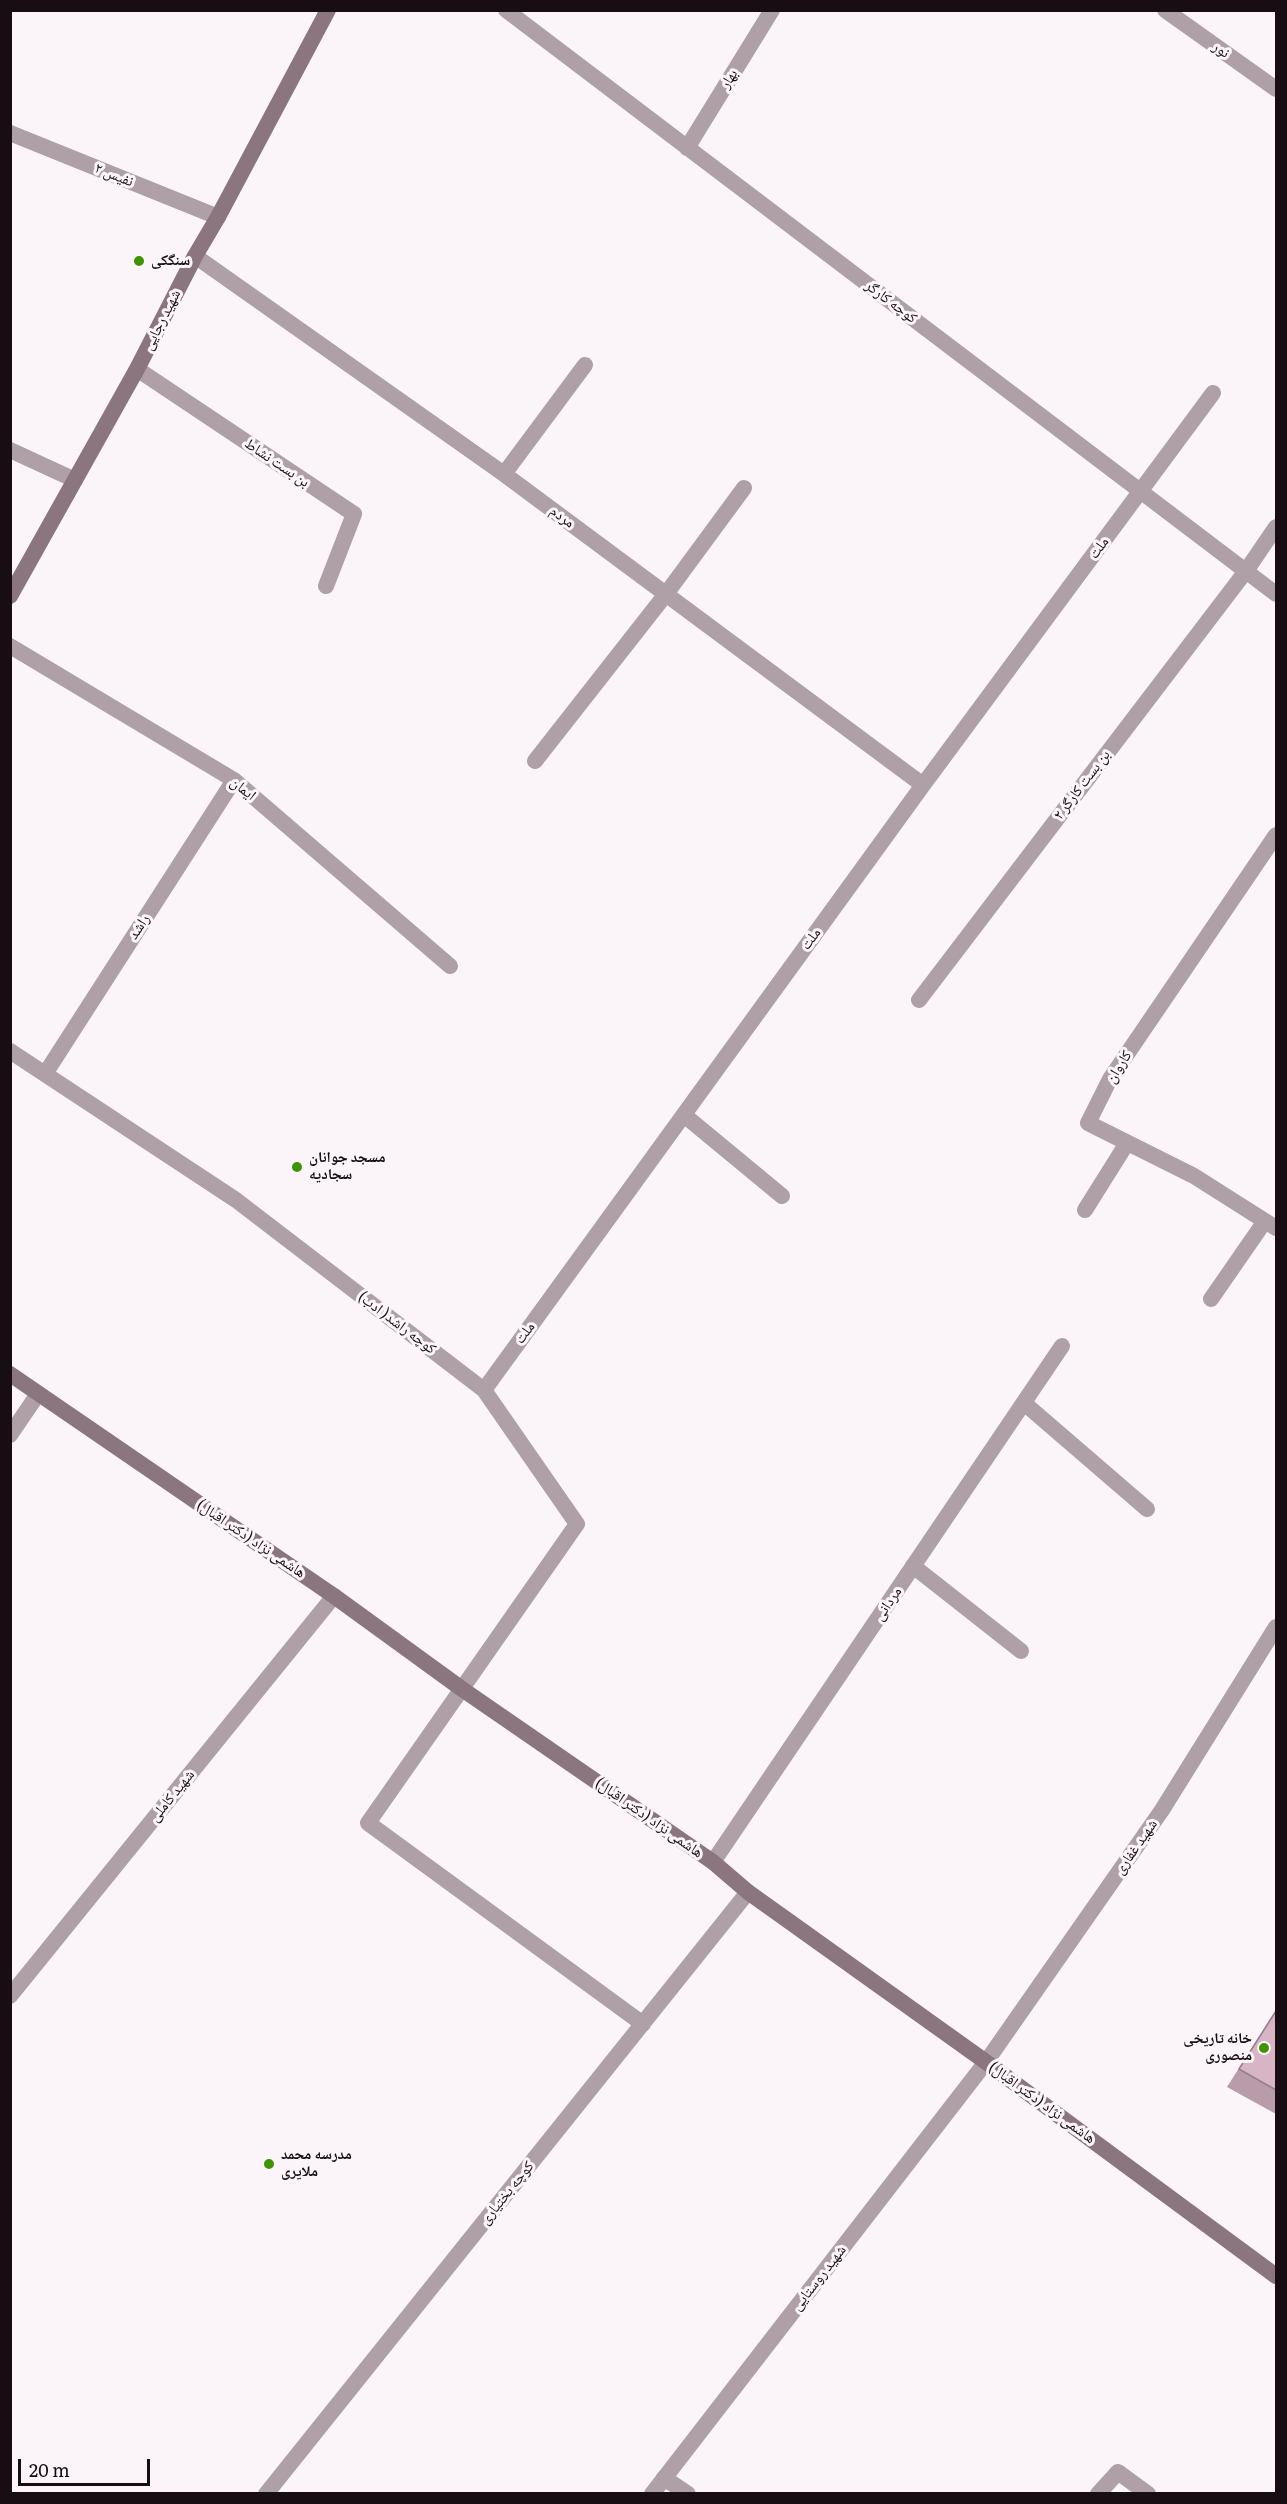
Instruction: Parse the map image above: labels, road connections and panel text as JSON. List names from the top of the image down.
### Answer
{
  "streets": {
    "main road": ["شهید رجایی", "هاشمی نژاد (دکتر اقبال)"],
    "street": [
      "نور",
      "بهار",
      "نفیس ۲",
      "کوچه کارگر",
      "بن بست نشاط",
      "مردم",
      "ملت",
      "بن بست کارگر ۲",
      "ایمان",
      "راشد",
      "کاروان",
      "کوچه راشد( ادب)",
      "مردانی",
      "شهید کاملی",
      "شهید غفاری",
      "کوچه بختیاری",
      "شهید روستایی"
    ]
  },
  "crossings": [
    ["بهار", "کوچه کارگر"],
    ["نفیس ۲", "شهید رجایی"],
    ["کوچه کارگر", "ملت"],
    ["کوچه کارگر", "بن بست کارگر ۲"],
    ["شهید رجایی", "بن بست نشاط"],
    ["شهید رجایی", "مردم"],
    ["مردم", "ملت"],
    ["ملت", "کوچه راشد( ادب)"],
    ["ایمان", "راشد"],
    ["راشد", "کوچه راشد( ادب)"],
    ["کوچه راشد( ادب)", "هاشمی نژاد (دکتر اقبال)"],
    ["هاشمی نژاد (دکتر اقبال)", "مردانی"],
    ["هاشمی نژاد (دکتر اقبال)", "شهید کاملی"],
    ["هاشمی نژاد (دکتر اقبال)", "شهید غفاری"],
    ["هاشمی نژاد (دکتر اقبال)", "کوچه بختیاری"],
    ["هاشمی نژاد (دکتر اقبال)", "شهید روستایی"],
    ["شهید غفاری", "شهید روستایی"]
  ],
  "places": [
    "سنگکی",
    "مسجد جوانان سجادیه",
    "خانه تاریخی منصوری",
    "مدرسه محمد ملایری"
  ],
  "scale_bar": "20 m"
}
